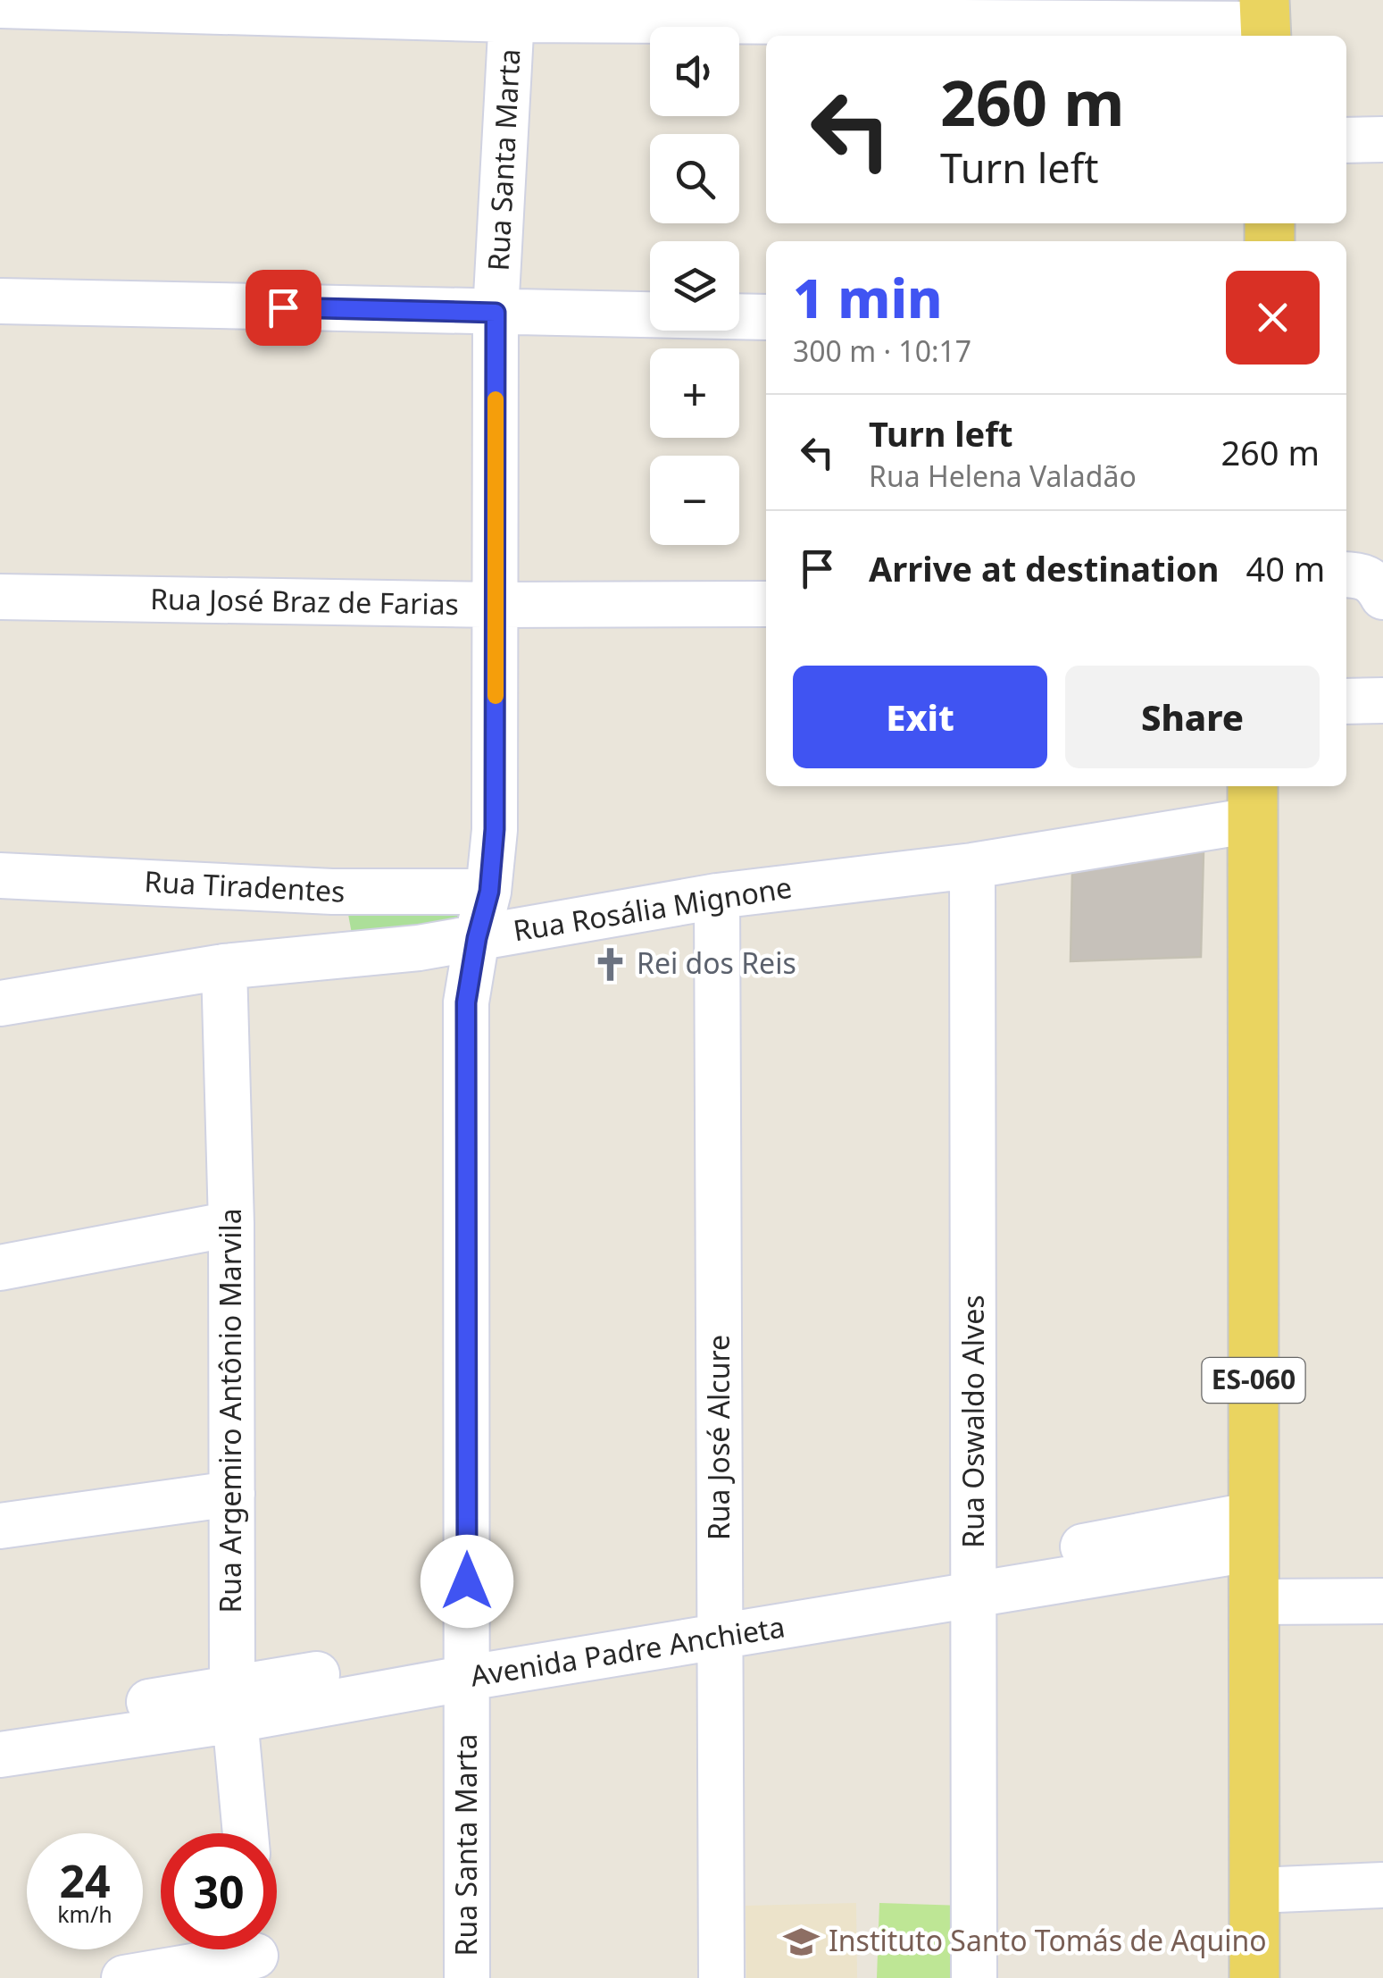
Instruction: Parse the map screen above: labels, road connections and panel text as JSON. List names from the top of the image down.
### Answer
{
  "streets": {
    "main road": ["ES-060"],
    "street": [
      "Rua Santa Marta",
      "Rua José Braz de Farias",
      "Rua Tiradentes",
      "Rua Rosália Mignone",
      "Rua Argemiro Antônio Marvila",
      "Rua Oswaldo Alves",
      "Rua José Alcure",
      "Avenida Padre Anchieta"
    ]
  },
  "crossings": [
    ["Rua Santa Marta", "Rua José Braz de Farias"],
    ["Rua Santa Marta", "Rua Tiradentes"],
    ["Rua Santa Marta", "Rua Rosália Mignone"],
    ["Rua Santa Marta", "Avenida Padre Anchieta"],
    ["Rua Rosália Mignone", "ES-060"],
    ["Rua Rosália Mignone", "Rua Argemiro Antônio Marvila"],
    ["Rua Rosália Mignone", "Rua Oswaldo Alves"],
    ["Rua Rosália Mignone", "Rua José Alcure"],
    ["ES-060", "Avenida Padre Anchieta"],
    ["Rua Argemiro Antônio Marvila", "Avenida Padre Anchieta"],
    ["Rua Oswaldo Alves", "Avenida Padre Anchieta"],
    ["Rua José Alcure", "Avenida Padre Anchieta"]
  ],
  "places": {
    "church": ["Rei dos Reis"],
    "school or university": ["Instituto Santo Tomás de Aquino"]
  },
  "page": {
    "map_buttons": ["+", "−"],
    "turn": ["260 m", "Turn left"],
    "heading": ["1 min", "300 m · 10:17"],
    "list": [
      {
        "name": "Turn left",
        "note": "Rua Helena Valadão",
        "value": "260 m"
      },
      {
        "name": "Arrive at destination",
        "value": "40 m"
      }
    ],
    "buttons": ["Exit", "Share"],
    "speed": "24 km/h",
    "limit": "30"
  }
}
